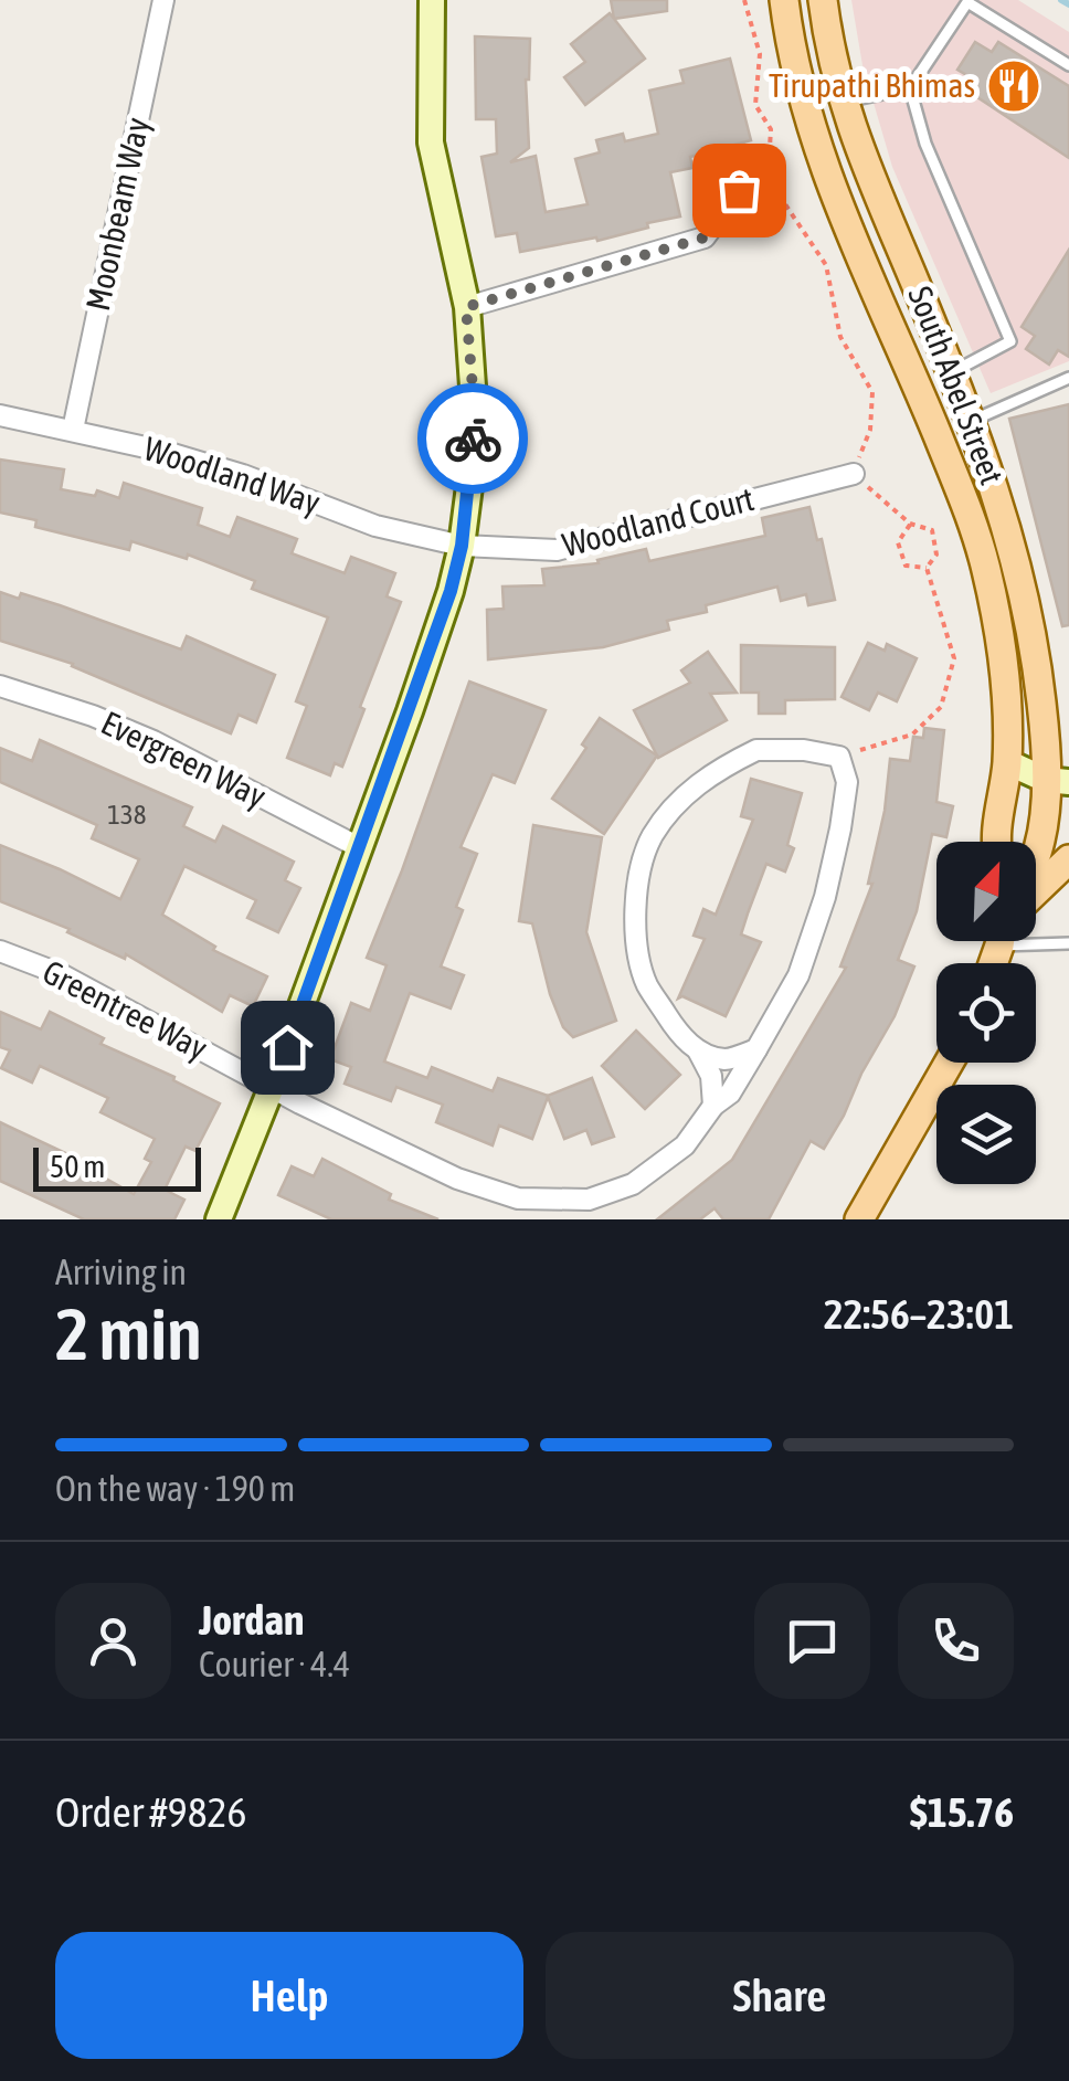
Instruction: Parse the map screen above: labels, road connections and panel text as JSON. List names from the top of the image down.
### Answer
{
  "streets": {
    "main road": ["South Abel Street"],
    "street": [
      "Moonbeam Way",
      "Woodland Way",
      "Woodland Court",
      "Evergreen Way",
      "Greentree Way"
    ]
  },
  "crossings": [
    ["Moonbeam Way", "Woodland Way"],
    ["Woodland Way", "Woodland Court"]
  ],
  "places": {
    "restaurant": ["Tirupathi Bhimas"]
  },
  "house_numbers": ["138"],
  "scale_bar": "50 m",
  "north": "top right",
  "page": {
    "scale": "50 m",
    "heading": ["2 min", "Arriving in", "22:56–23:01"],
    "panel": [
      "Jordan",
      "Courier · 4.4",
      "Order #9826",
      "$15.76"
    ],
    "bar": "On the way · 190 m",
    "buttons": ["Help", "Share"]
  }
}
